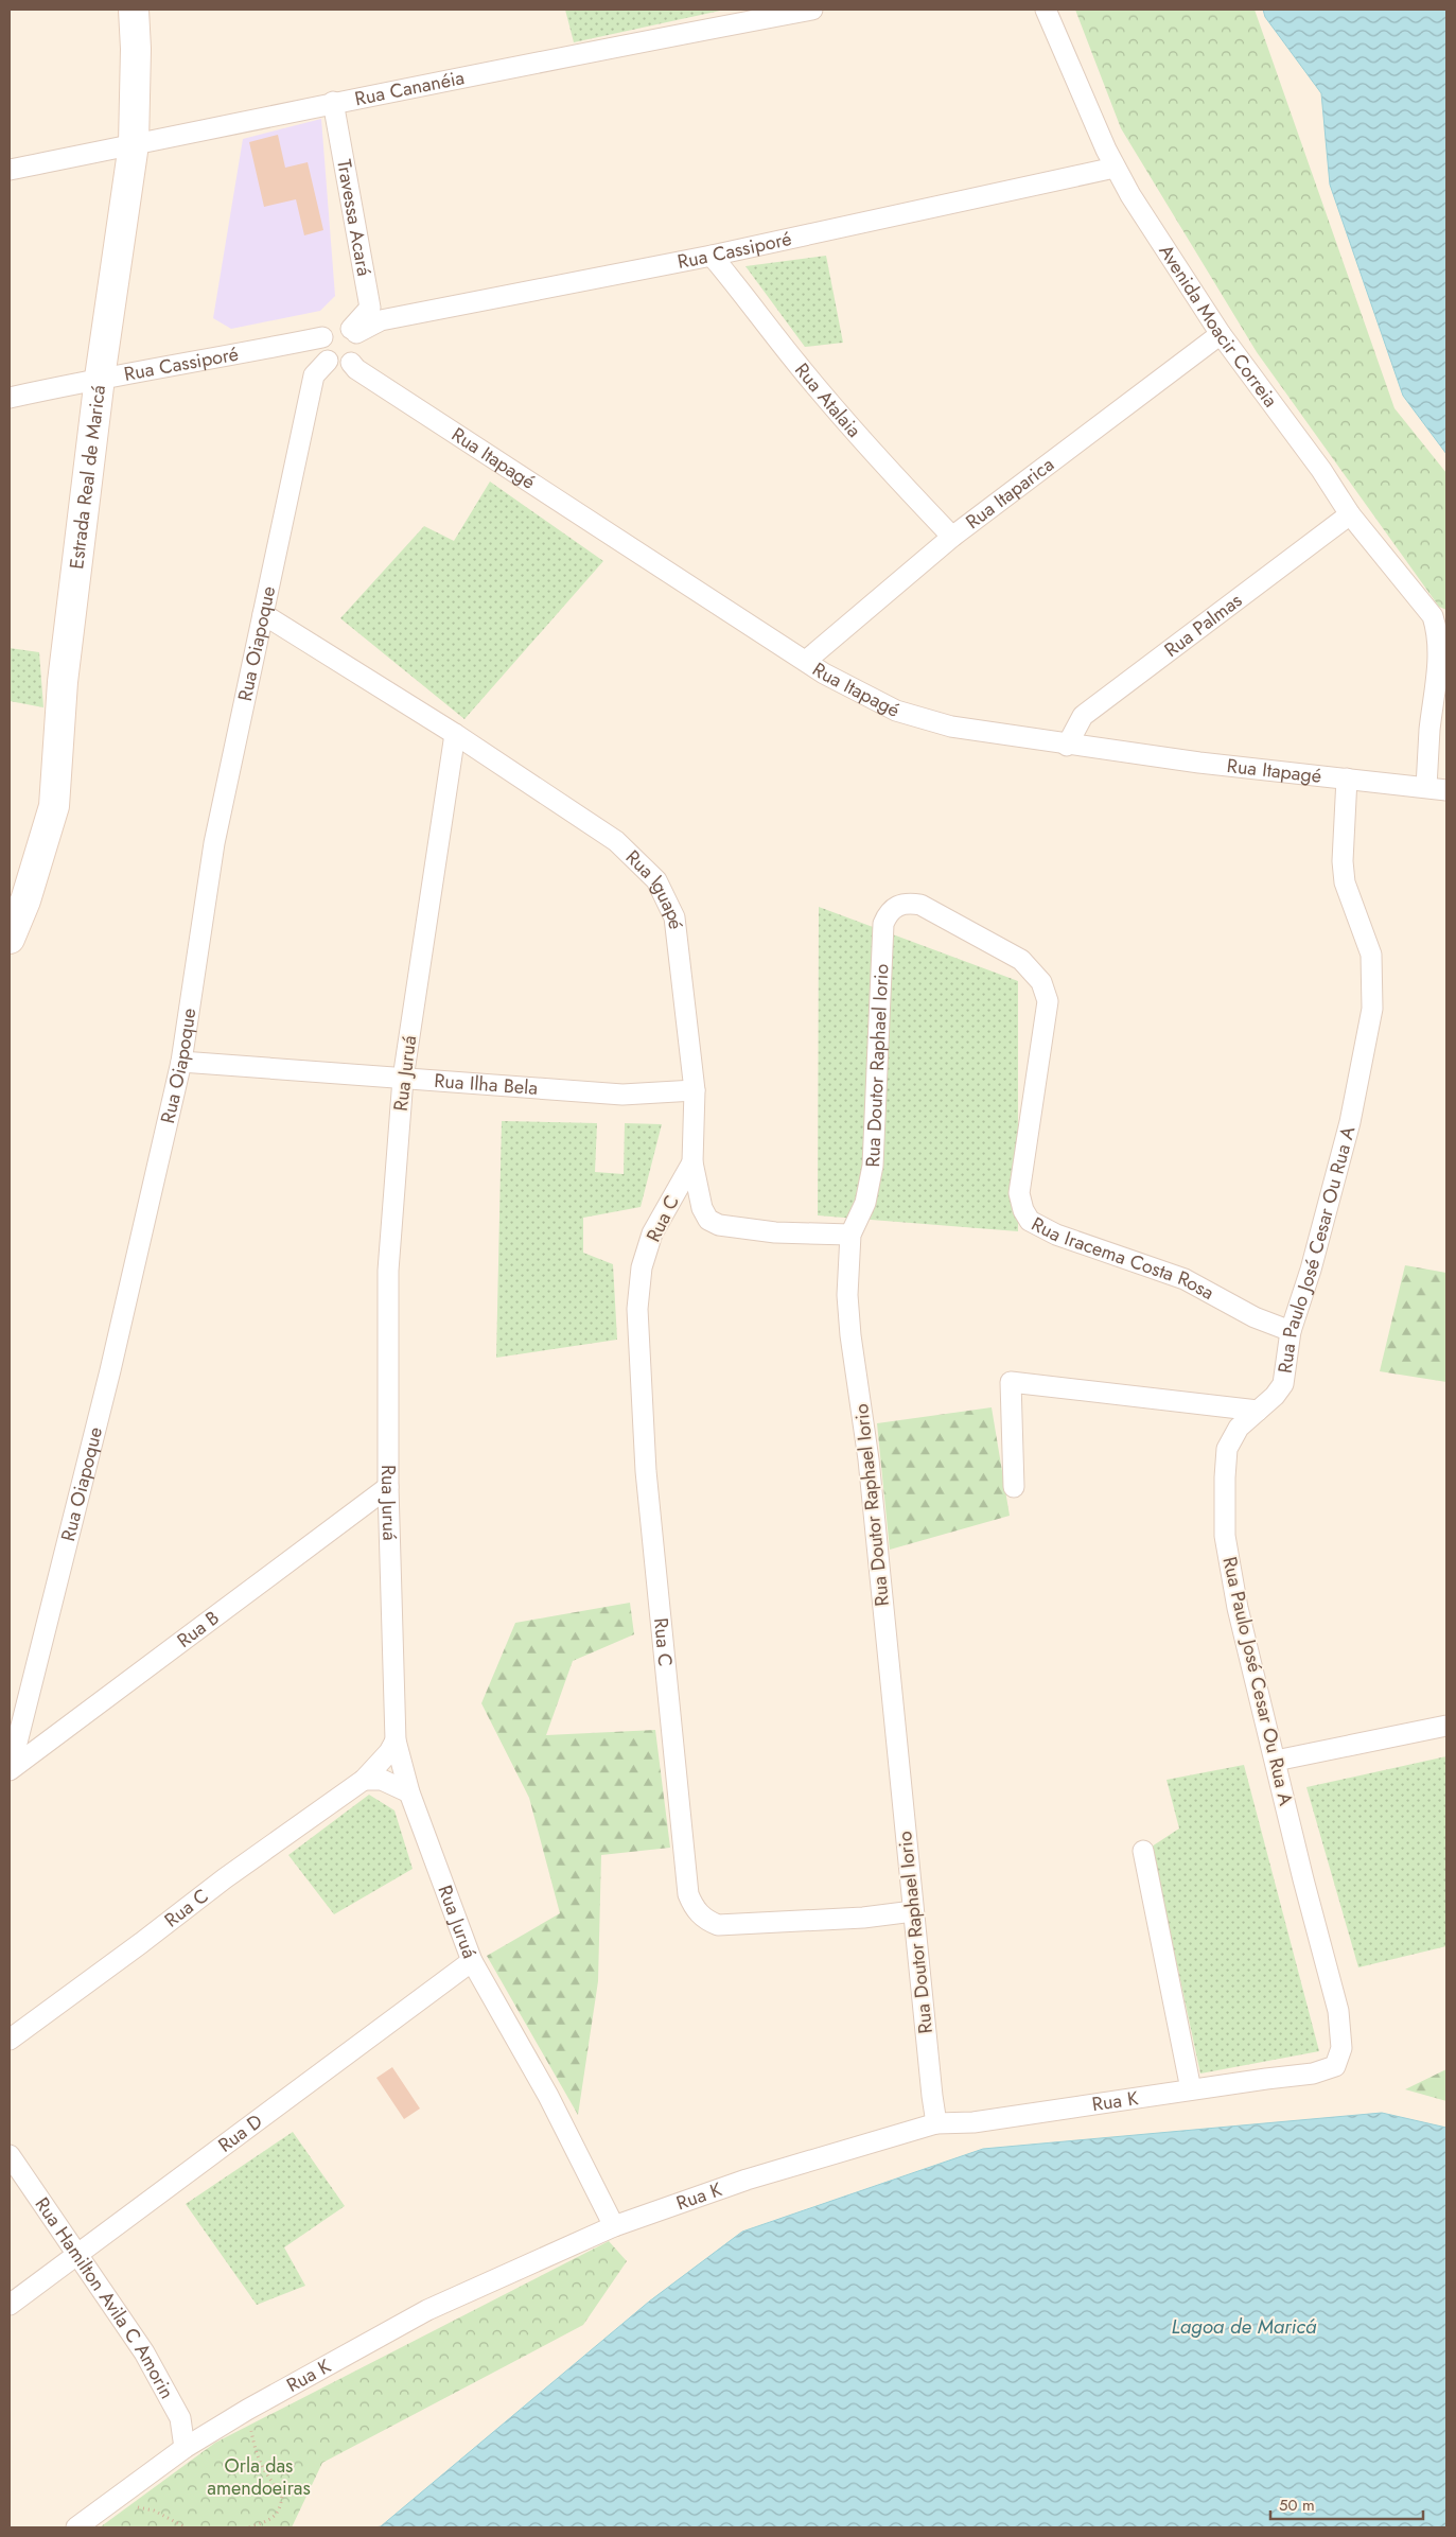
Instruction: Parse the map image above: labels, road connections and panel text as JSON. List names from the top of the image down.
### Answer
{
  "streets": {
    "main road": ["Estrada Real de Maricá"],
    "street": [
      "Rua Cananéia",
      "Travessa Acará",
      "Rua Cassiporé",
      "Avenida Moacir Correia",
      "Rua Atalaia",
      "Rua Itapagé",
      "Rua Itaparica",
      "Rua Palmas",
      "Rua Oiapoque",
      "Rua Iguapé",
      "Rua Doutor Raphael Iorio",
      "Rua Juruá",
      "Rua Ilha Bela",
      "Rua C",
      "Rua Paulo José Cesar Ou Rua A",
      "Rua Iracema Costa Rosa",
      "Rua B",
      "Rua K",
      "Rua D",
      "Rua Hamilton Avila C Amorin"
    ]
  },
  "crossings": [
    ["Rua Cananéia", "Travessa Acará"],
    ["Rua Cananéia", "Estrada Real de Maricá"],
    ["Travessa Acará", "Rua Cassiporé"],
    ["Travessa Acará", "Rua Itapagé"],
    ["Travessa Acará", "Rua Oiapoque"],
    ["Rua Cassiporé", "Avenida Moacir Correia"],
    ["Rua Cassiporé", "Rua Atalaia"],
    ["Rua Cassiporé", "Rua Itapagé"],
    ["Rua Cassiporé", "Estrada Real de Maricá"],
    ["Rua Cassiporé", "Rua Oiapoque"],
    ["Avenida Moacir Correia", "Rua Itapagé"],
    ["Avenida Moacir Correia", "Rua Itaparica"],
    ["Avenida Moacir Correia", "Rua Palmas"],
    ["Rua Atalaia", "Rua Itaparica"],
    ["Rua Itapagé", "Rua Itaparica"],
    ["Rua Itapagé", "Rua Palmas"],
    ["Rua Itapagé", "Rua Oiapoque"],
    ["Rua Itapagé", "Rua Paulo José Cesar Ou Rua A"],
    ["Rua Oiapoque", "Rua Iguapé"],
    ["Rua Oiapoque", "Rua Ilha Bela"],
    ["Rua Oiapoque", "Rua B"],
    ["Rua Iguapé", "Rua Doutor Raphael Iorio"],
    ["Rua Iguapé", "Rua Juruá"],
    ["Rua Iguapé", "Rua Ilha Bela"],
    ["Rua Iguapé", "Rua C"],
    ["Rua Doutor Raphael Iorio", "Rua C"],
    ["Rua Doutor Raphael Iorio", "Rua Iracema Costa Rosa"],
    ["Rua Doutor Raphael Iorio", "Rua K"],
    ["Rua Juruá", "Rua Ilha Bela"],
    ["Rua Juruá", "Rua C"],
    ["Rua Juruá", "Rua B"],
    ["Rua Juruá", "Rua K"],
    ["Rua Juruá", "Rua D"],
    ["Rua Paulo José Cesar Ou Rua A", "Rua Iracema Costa Rosa"],
    ["Rua Paulo José Cesar Ou Rua A", "Rua K"],
    ["Rua K", "Rua Hamilton Avila C Amorin"],
    ["Rua D", "Rua Hamilton Avila C Amorin"]
  ],
  "water": ["Lagoa de Maricá"],
  "parks": ["Orla das amendoeiras"],
  "scale_bar": "50 m"
}
